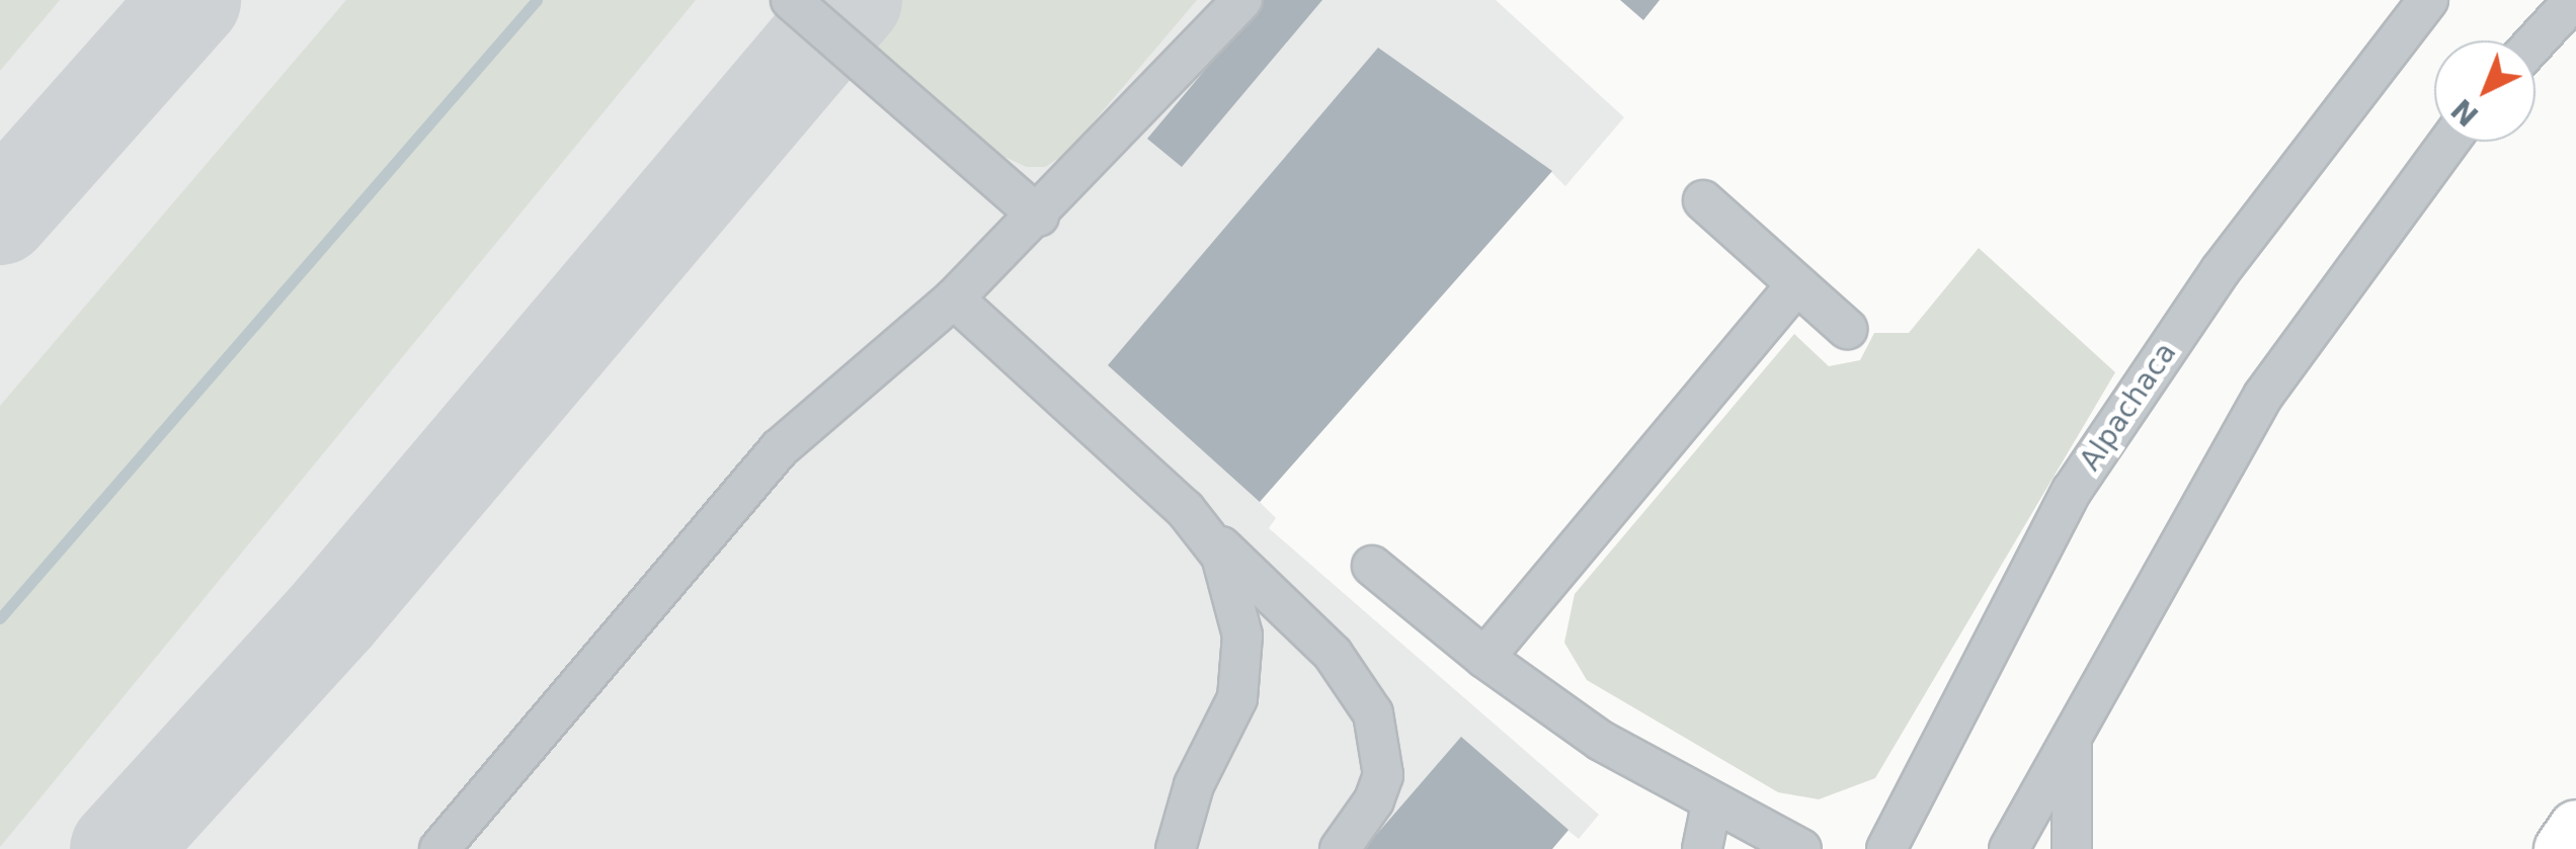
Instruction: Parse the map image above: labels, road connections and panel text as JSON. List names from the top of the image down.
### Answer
{
  "streets": {
    "lane": ["Alpachaca"]
  },
  "north": "bottom left"
}
